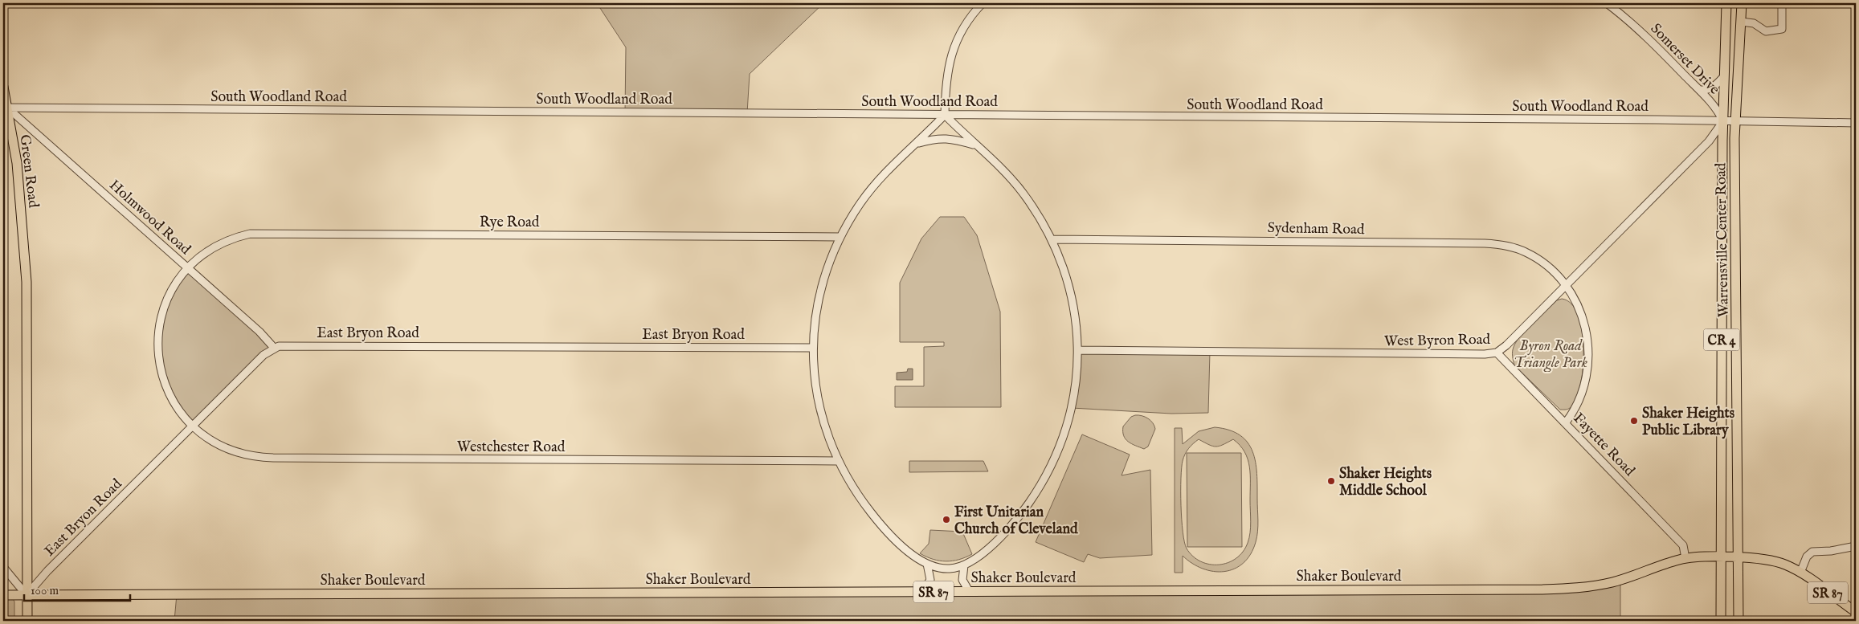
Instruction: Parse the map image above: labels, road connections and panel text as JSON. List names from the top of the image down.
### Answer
{
  "streets": {
    "main road": [
      "Green Road",
      "Warrensville Center Road",
      "CR 4",
      "Shaker Boulevard",
      "SR 87"
    ],
    "street": [
      "Somerset Drive",
      "South Woodland Road",
      "Holmwood Road",
      "Rye Road",
      "Sydenham Road",
      "East Bryon Road",
      "West Byron Road",
      "Fayette Road",
      "Westchester Road"
    ]
  },
  "crossings": [
    ["Somerset Drive", "South Woodland Road"],
    ["Somerset Drive", "Warrensville Center Road"],
    ["Somerset Drive", "West Byron Road"],
    ["South Woodland Road", "Green Road"],
    ["South Woodland Road", "Holmwood Road"],
    ["South Woodland Road", "Warrensville Center Road"],
    ["South Woodland Road", "West Byron Road"],
    ["Green Road", "Holmwood Road"],
    ["Green Road", "East Bryon Road"],
    ["Green Road", "Shaker Boulevard"],
    ["Holmwood Road", "Rye Road"],
    ["Holmwood Road", "East Bryon Road"],
    ["Rye Road", "East Bryon Road"],
    ["Rye Road", "Westchester Road"],
    ["Sydenham Road", "West Byron Road"],
    ["Sydenham Road", "Fayette Road"],
    ["Warrensville Center Road", "West Byron Road"],
    ["Warrensville Center Road", "Shaker Boulevard"],
    ["East Bryon Road", "Westchester Road"],
    ["East Bryon Road", "Shaker Boulevard"],
    ["West Byron Road", "Fayette Road"],
    ["Fayette Road", "Shaker Boulevard"]
  ],
  "parks": ["Byron Road Triangle Park"],
  "places": ["Shaker Heights Public Library", "Shaker Heights Middle School", "First Unitarian Church of Cleveland"],
  "scale_bar": "100 m"
}
